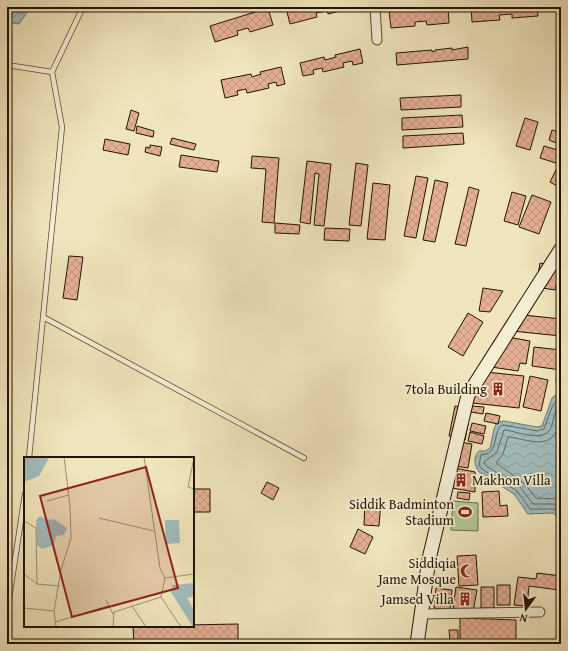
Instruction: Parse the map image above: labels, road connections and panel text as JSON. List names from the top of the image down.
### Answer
{
  "places": {
    "building": ["7tola Building", "Makhon Villa", "Jamsed Villa"],
    "sports": ["Siddik Badminton Stadium"],
    "mosque": ["Siddiqia Jame Mosque"]
  },
  "north": "bottom"
}
